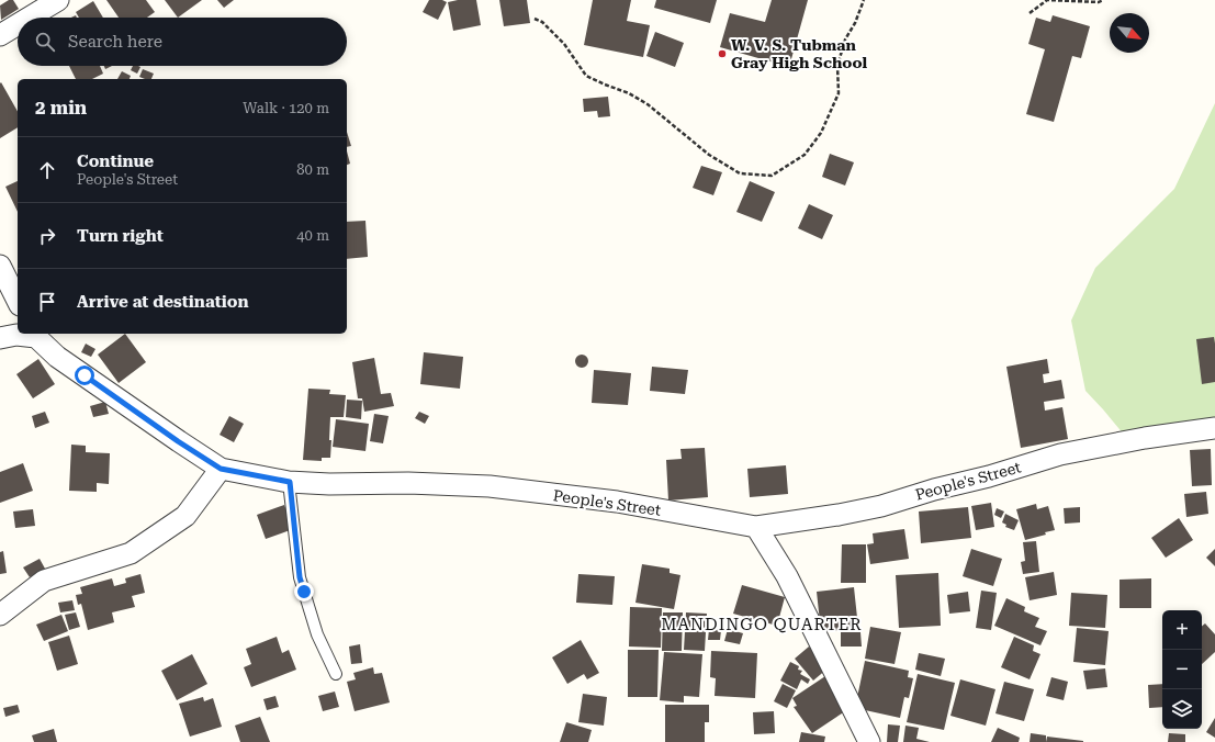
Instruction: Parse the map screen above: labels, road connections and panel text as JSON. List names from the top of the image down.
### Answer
{
  "streets": {
    "street": ["People's Street"]
  },
  "districts": ["MANDINGO QUARTER"],
  "places": ["W. V. S. Tubman Gray High School"],
  "north": "bottom right",
  "page": {
    "search": "Search here",
    "heading": ["2 min", "Walk · 120 m"],
    "list": [
      ["Continue", "People's Street", "80 m"],
      ["Turn right", "40 m"],
      "Arrive at destination"
    ],
    "map_buttons": ["+", "−"]
  }
}
